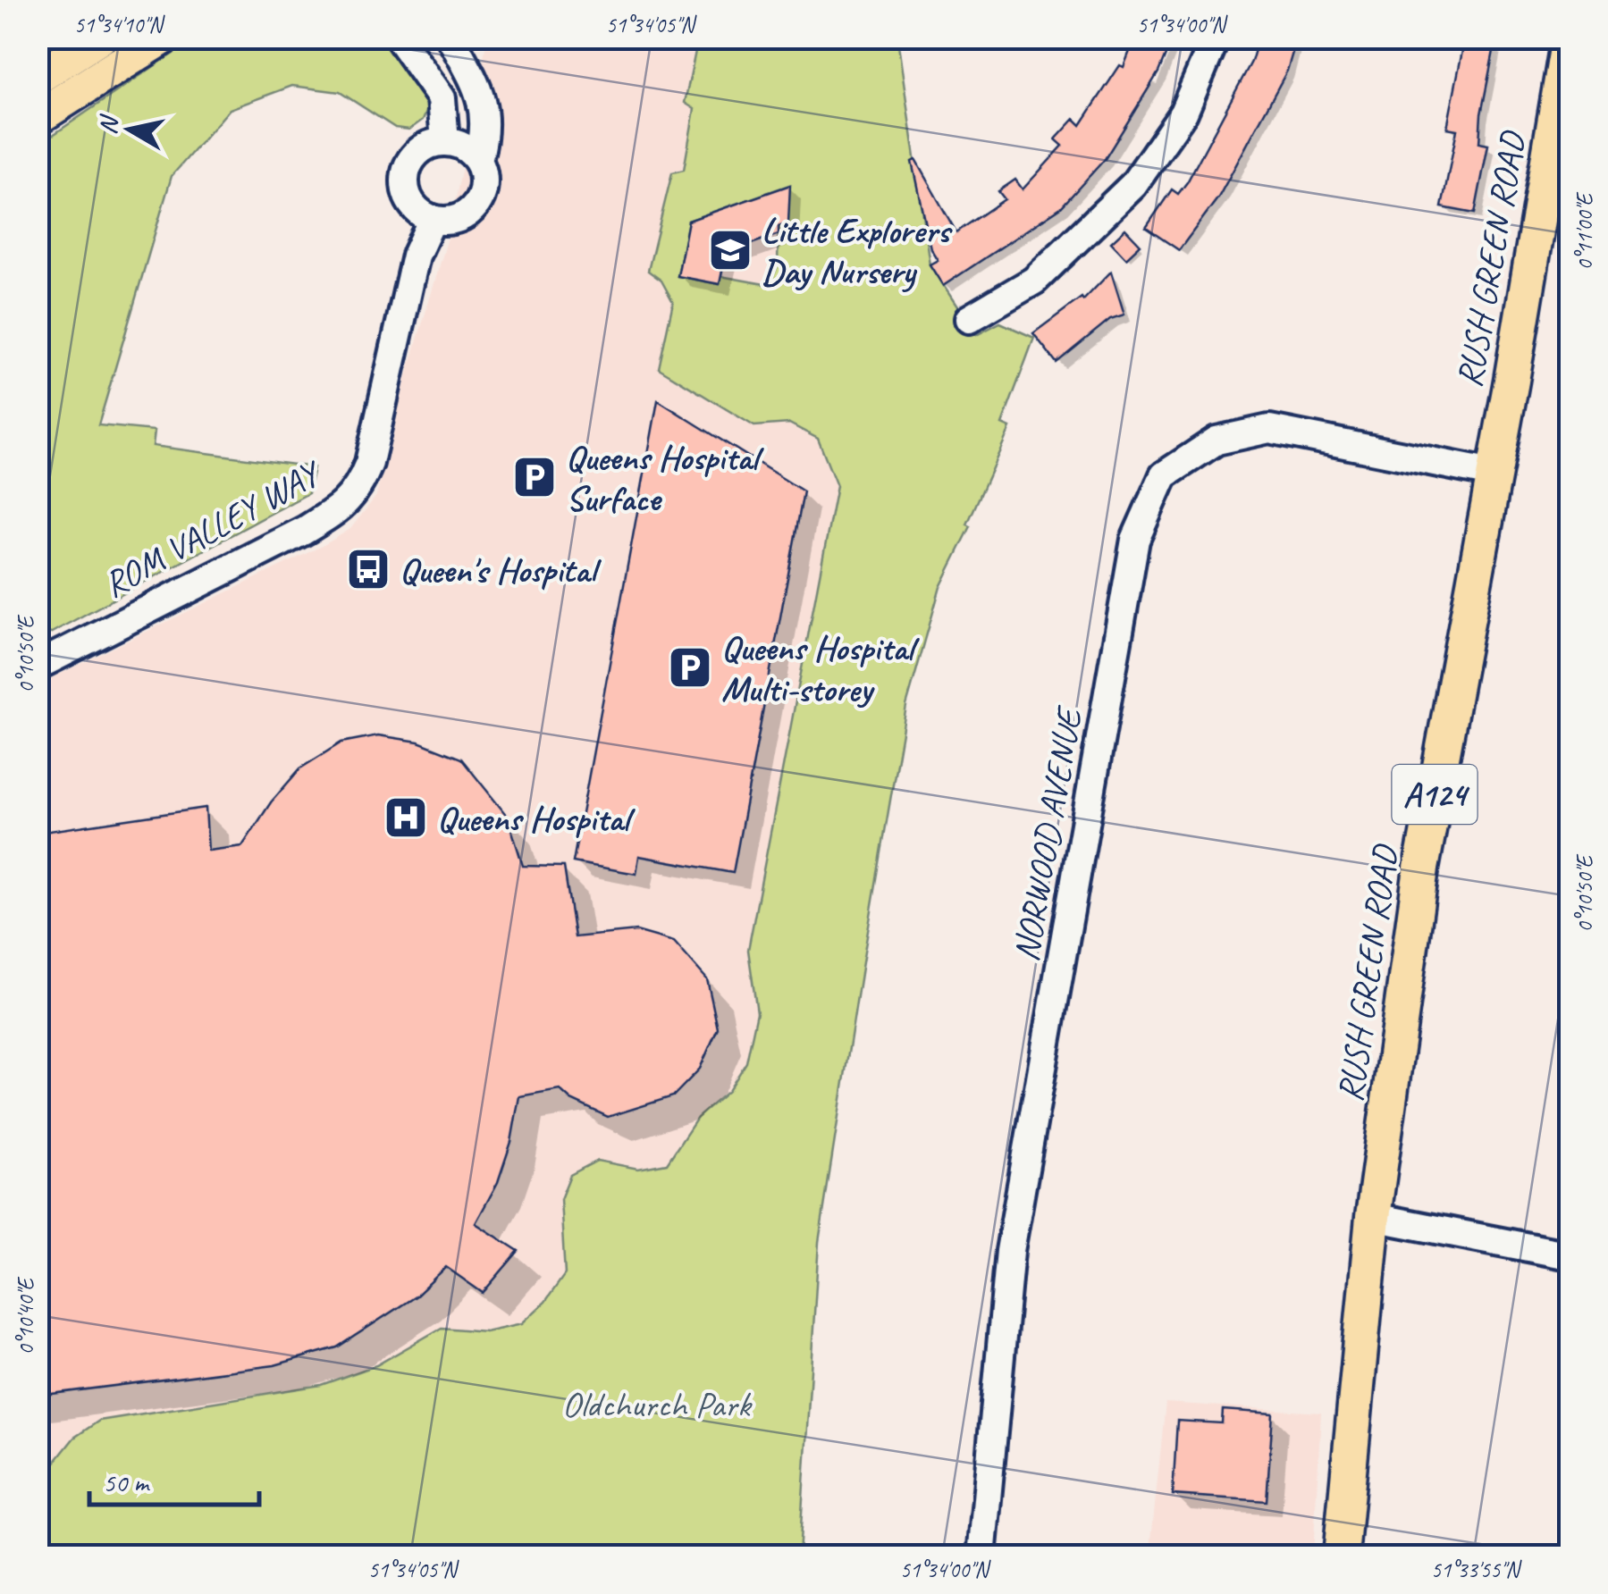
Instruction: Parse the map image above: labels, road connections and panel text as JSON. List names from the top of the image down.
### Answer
{
  "streets": {
    "main road": ["RUSH GREEN ROAD", "A124"],
    "street": ["ROM VALLEY WAY", "NORWOOD AVENUE"]
  },
  "crossings": [
    ["RUSH GREEN ROAD", "NORWOOD AVENUE"]
  ],
  "parks": ["Oldchurch Park"],
  "places": {
    "school or university": ["Little Explorers Day Nursery"],
    "parking": ["Queens Hospital Surface", "Queens Hospital Multi-storey"],
    "bus stop": ["Queen's Hospital"],
    "hospital": ["Queens Hospital"]
  },
  "scale_bar": "50 m",
  "north": "left",
  "coordinates": [
    "51°34'10\"N",
    "51°34'05\"N",
    "51°34'00\"N",
    "0°11'00\"E",
    "0°10'50\"E",
    "0°10'40\"E",
    "51°33'55\"N"
  ]
}
